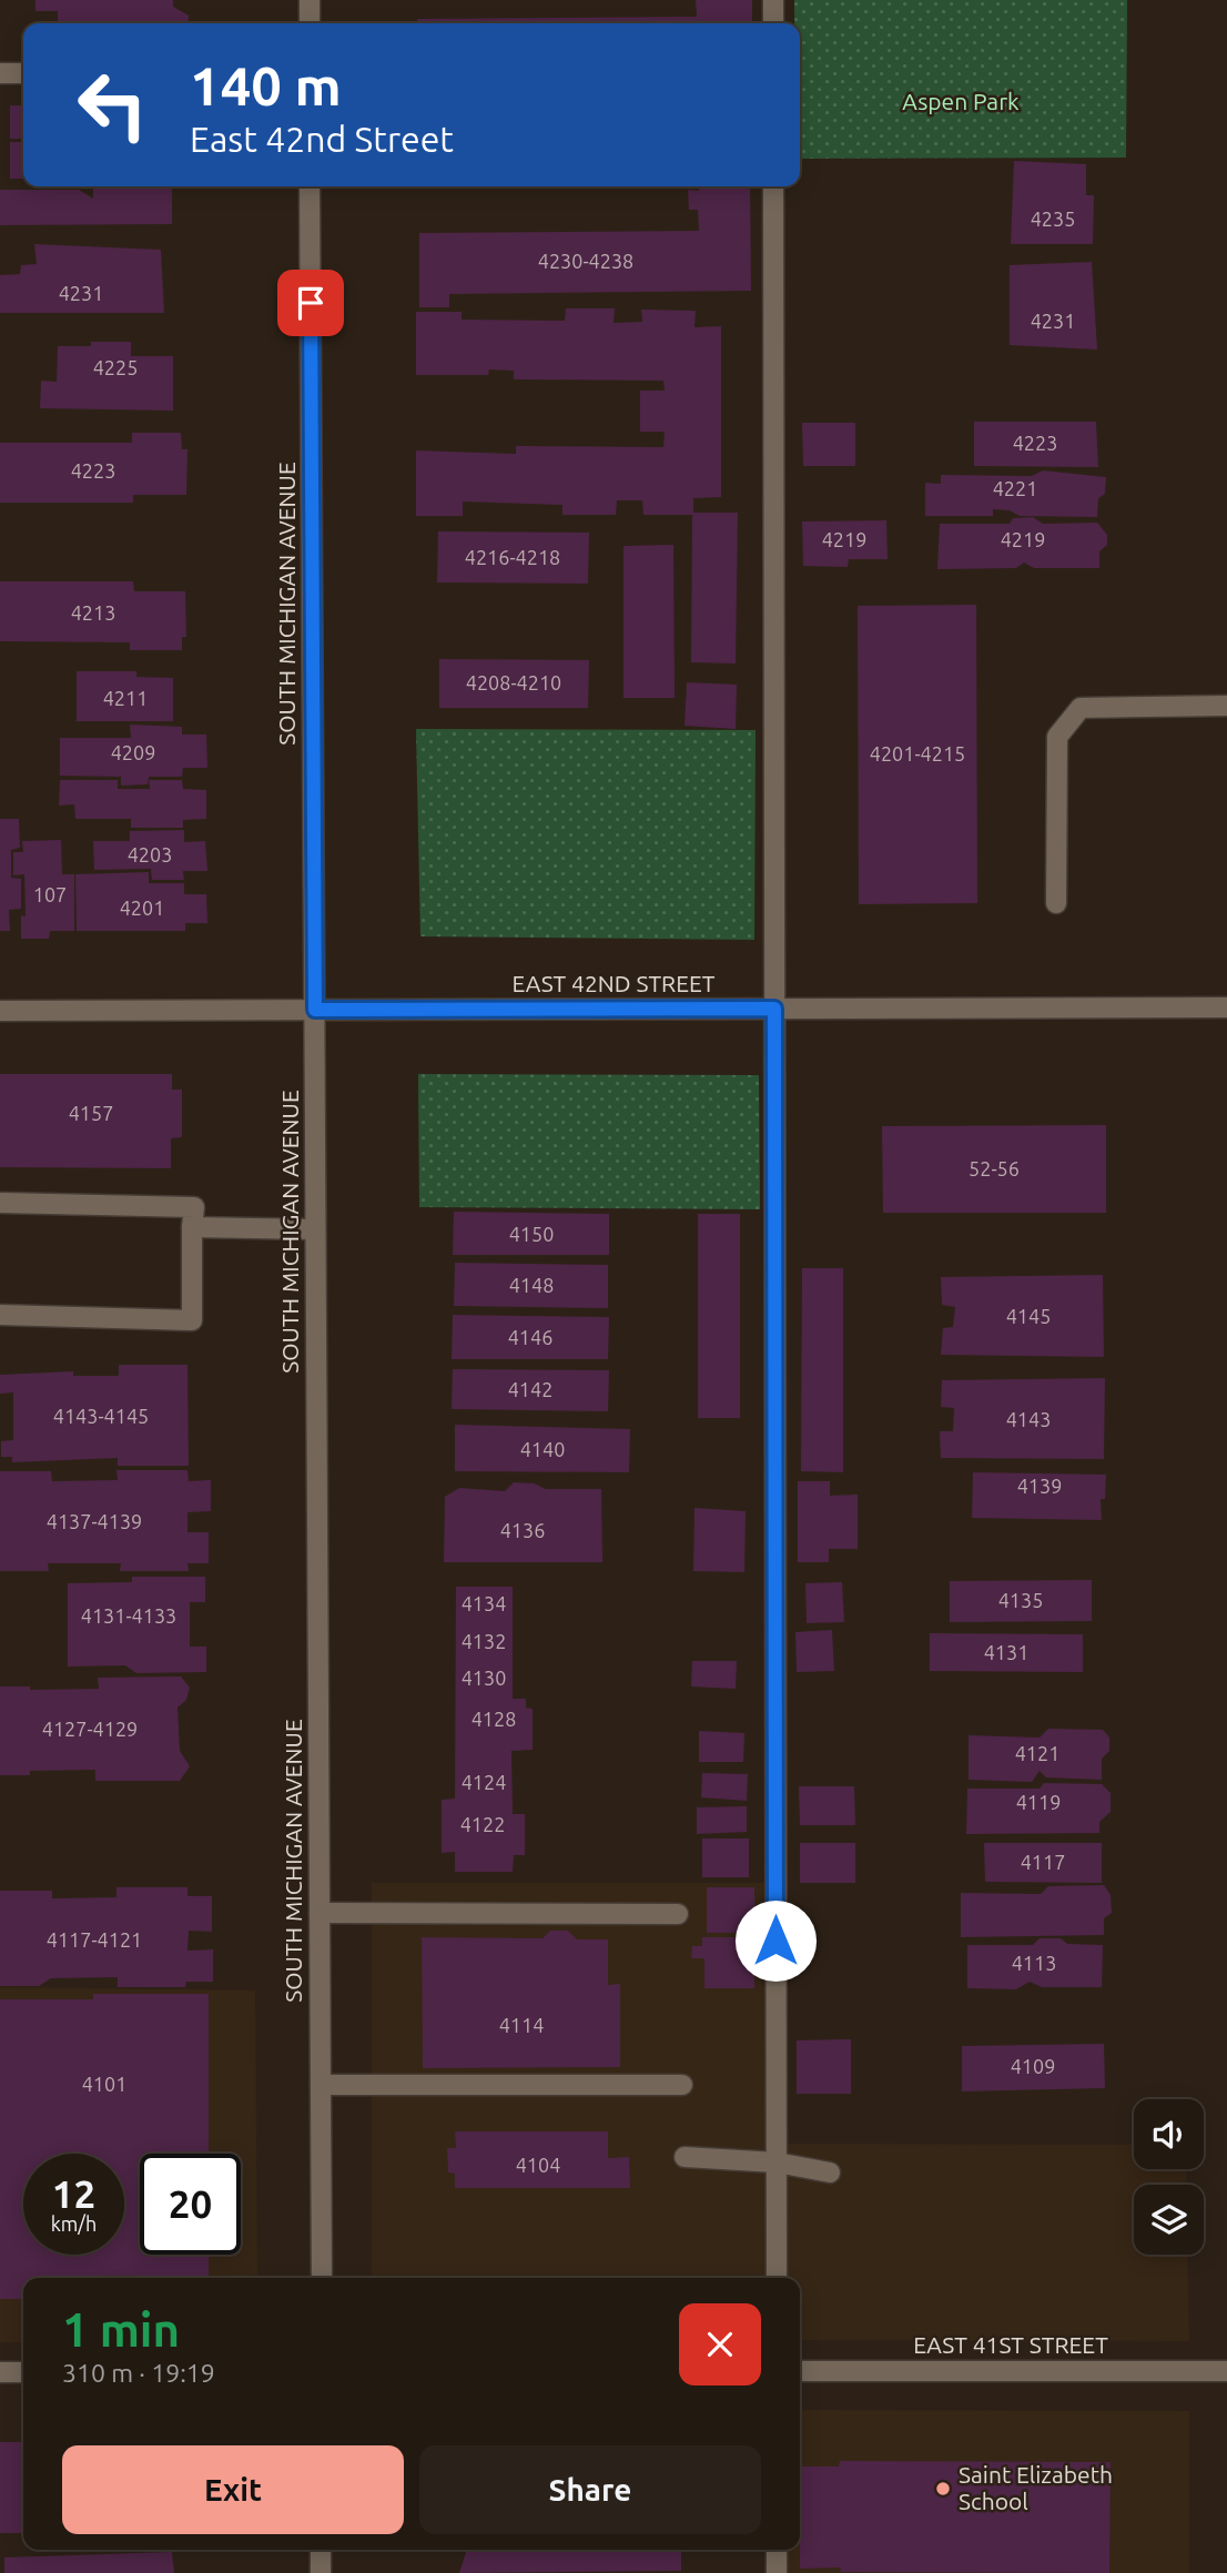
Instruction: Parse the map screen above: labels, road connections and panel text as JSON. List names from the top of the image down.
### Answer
{
  "streets": {
    "street": ["SOUTH MICHIGAN AVENUE", "EAST 42ND STREET", "EAST 41ST STREET"]
  },
  "crossings": [
    ["SOUTH MICHIGAN AVENUE", "EAST 42ND STREET"]
  ],
  "parks": ["Aspen Park"],
  "places": ["Saint Elizabeth School"],
  "house_numbers": [
    "4235",
    "4230-4238",
    "4231",
    "4231",
    "4225",
    "4223",
    "4223",
    "4221",
    "4219",
    "4219",
    "4216-4218",
    "4213",
    "4208-4210",
    "4211",
    "4209",
    "4201-4215",
    "4203",
    "107",
    "4201",
    "4157",
    "52-56",
    "4150",
    "4148",
    "4145",
    "4146",
    "4142",
    "4143-4145",
    "4143",
    "4140",
    "4139",
    "4137-4139",
    "4136",
    "4135",
    "4134",
    "4131-4133",
    "4132",
    "4131",
    "4130",
    "4128",
    "4127-4129",
    "4121",
    "4124",
    "4119",
    "4122",
    "4117",
    "4117-4121",
    "4113",
    "4114",
    "4109",
    "4101",
    "4104"
  ],
  "page": {
    "turn": ["140 m", "East 42nd Street"],
    "speed": "12 km/h",
    "limit": "20",
    "heading": ["1 min", "310 m · 19:19"],
    "buttons": ["Exit", "Share"]
  }
}
